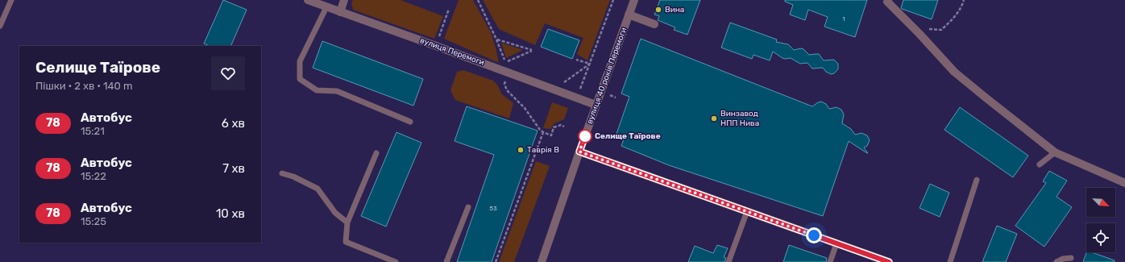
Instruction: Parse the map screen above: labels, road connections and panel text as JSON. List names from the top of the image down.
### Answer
{
  "streets": {
    "street": ["вулиця Перемоги", "вулиця 40 років Перемоги"]
  },
  "crossings": [
    ["вулиця Перемоги", "вулиця 40 років Перемоги"]
  ],
  "places": [
    "Вина",
    "Винзавод НПП Нива",
    "Селище Таїрове",
    "Таврія В"
  ],
  "lines": ["bus line 78"],
  "house_numbers": ["1", "53"],
  "north": "bottom right",
  "page": {
    "heading": ["Селище Таїрове", "Пішки · 2 хв · 140 m"],
    "list": [
      {
        "mark": "78",
        "name": "Автобус",
        "note": "15:21",
        "value": "6 хв"
      },
      {
        "mark": "78",
        "name": "Автобус",
        "note": "15:22",
        "value": "7 хв"
      },
      {
        "mark": "78",
        "name": "Автобус",
        "note": "15:25",
        "value": "10 хв"
      }
    ]
  }
}
